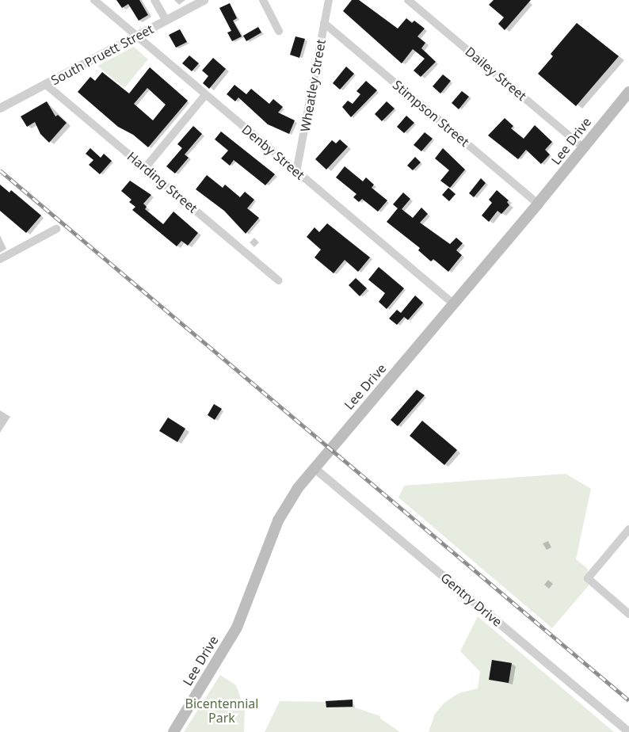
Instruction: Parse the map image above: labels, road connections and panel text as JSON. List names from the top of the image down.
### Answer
{
  "streets": {
    "main road": ["Lee Drive"],
    "street": [
      "South Pruett Street",
      "Dailey Street",
      "Wheatley Street",
      "Stimpson Street",
      "Denby Street",
      "Harding Street",
      "Gentry Drive"
    ]
  },
  "crossings": [
    ["South Pruett Street", "Denby Street"],
    ["South Pruett Street", "Harding Street"],
    ["Dailey Street", "Lee Drive"],
    ["Wheatley Street", "Stimpson Street"],
    ["Wheatley Street", "Denby Street"],
    ["Stimpson Street", "Lee Drive"],
    ["Lee Drive", "Denby Street"],
    ["Lee Drive", "Gentry Drive"]
  ],
  "parks": ["Bicentennial Park"]
}
